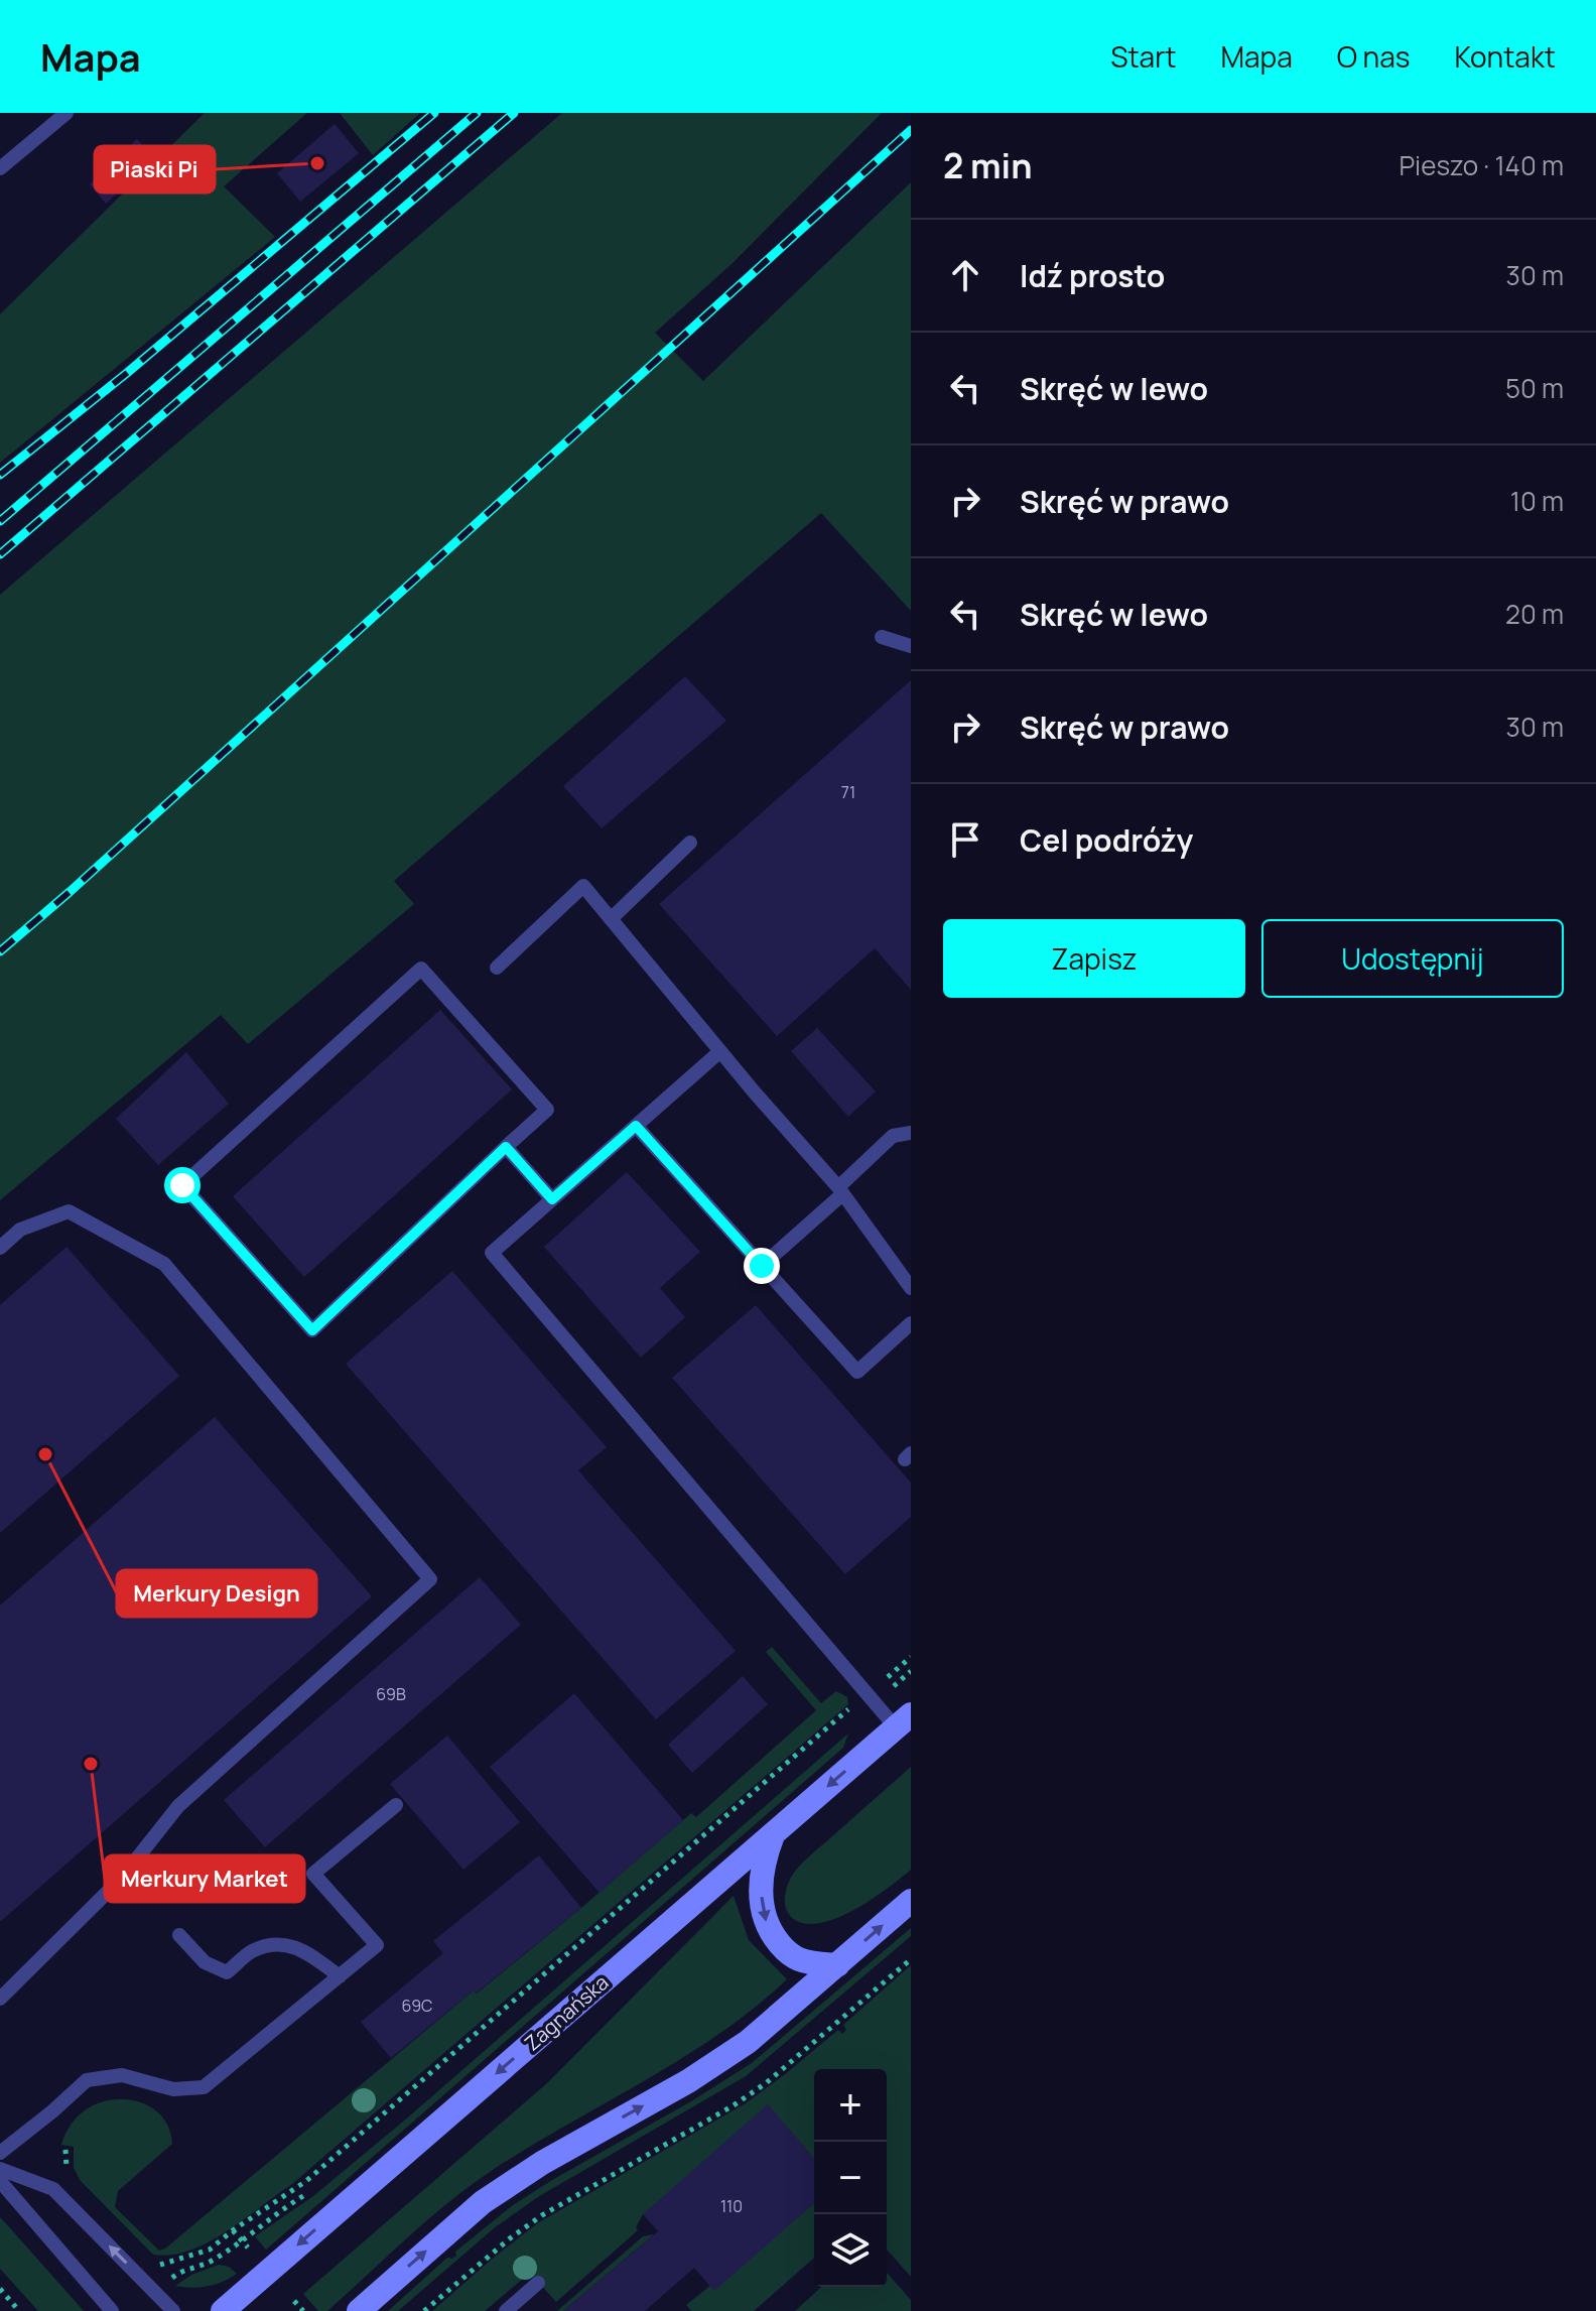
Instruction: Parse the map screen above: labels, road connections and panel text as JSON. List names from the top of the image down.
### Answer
{
  "streets": {
    "main road": ["Zagnańska"]
  },
  "places": ["Piaski Pi", "Merkury Design", "Merkury Market"],
  "house_numbers": [
    "71",
    "69B",
    "69C",
    "110"
  ],
  "page": {
    "header": "Mapa",
    "nav": [
      "Start",
      "Mapa",
      "O nas",
      "Kontakt"
    ],
    "heading": ["2 min", "Pieszo · 140 m"],
    "list": [
      ["Idź prosto", "30 m"],
      ["Skręć w lewo", "50 m"],
      ["Skręć w prawo", "10 m"],
      ["Skręć w lewo", "20 m"],
      ["Skręć w prawo", "30 m"],
      "Cel podróży"
    ],
    "buttons": ["Zapisz", "Udostępnij"],
    "map_buttons": ["+", "−"]
  }
}
